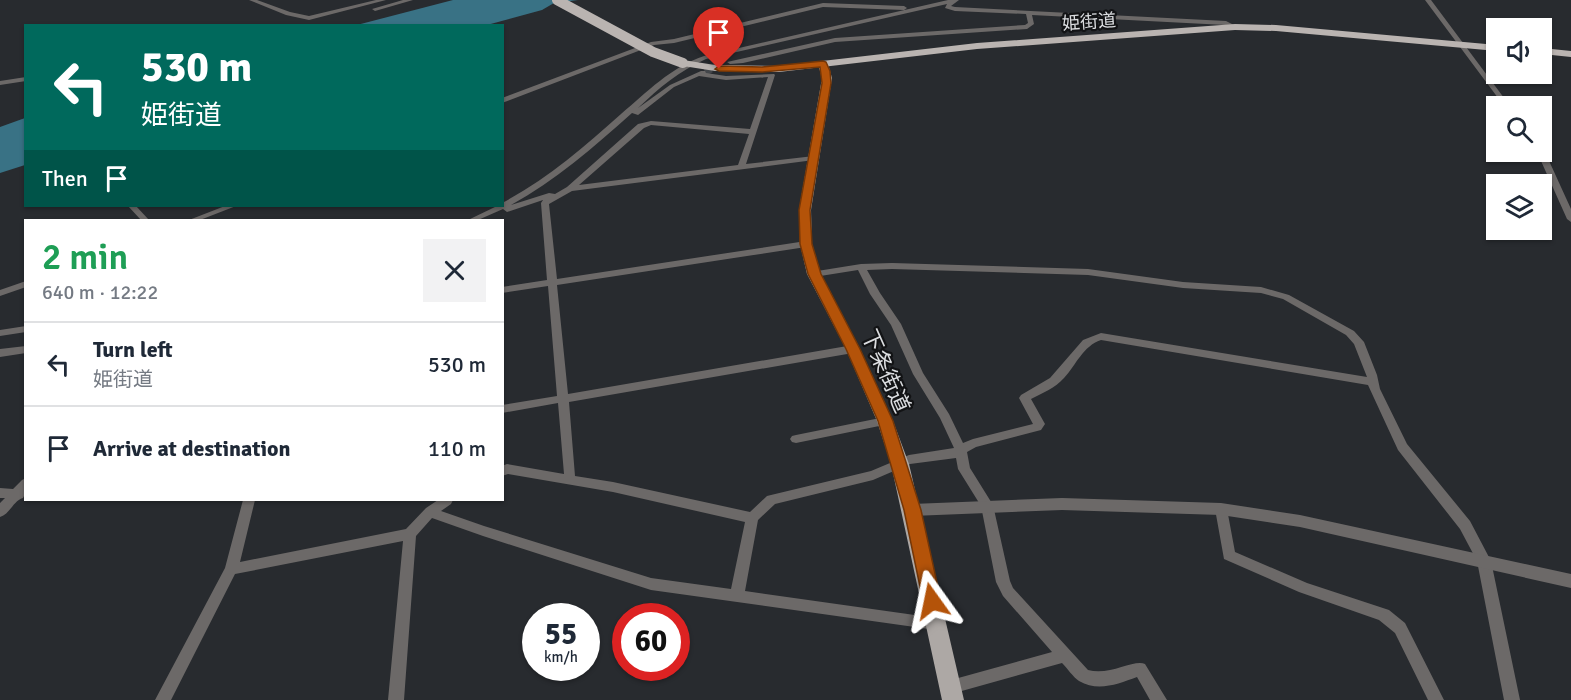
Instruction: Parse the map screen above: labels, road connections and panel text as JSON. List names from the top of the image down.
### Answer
{
  "streets": {
    "highway": ["姫街道"],
    "main road": ["下条街道"]
  },
  "crossings": [
    ["姫街道", "下条街道"]
  ],
  "page": {
    "turn": ["530 m", "姫街道"],
    "then": "Then",
    "heading": ["2 min", "640 m · 12:22"],
    "list": [
      {
        "name": "Turn left",
        "note": "姫街道",
        "value": "530 m"
      },
      {
        "name": "Arrive at destination",
        "value": "110 m"
      }
    ],
    "speed": "55 km/h",
    "limit": "60"
  }
}
